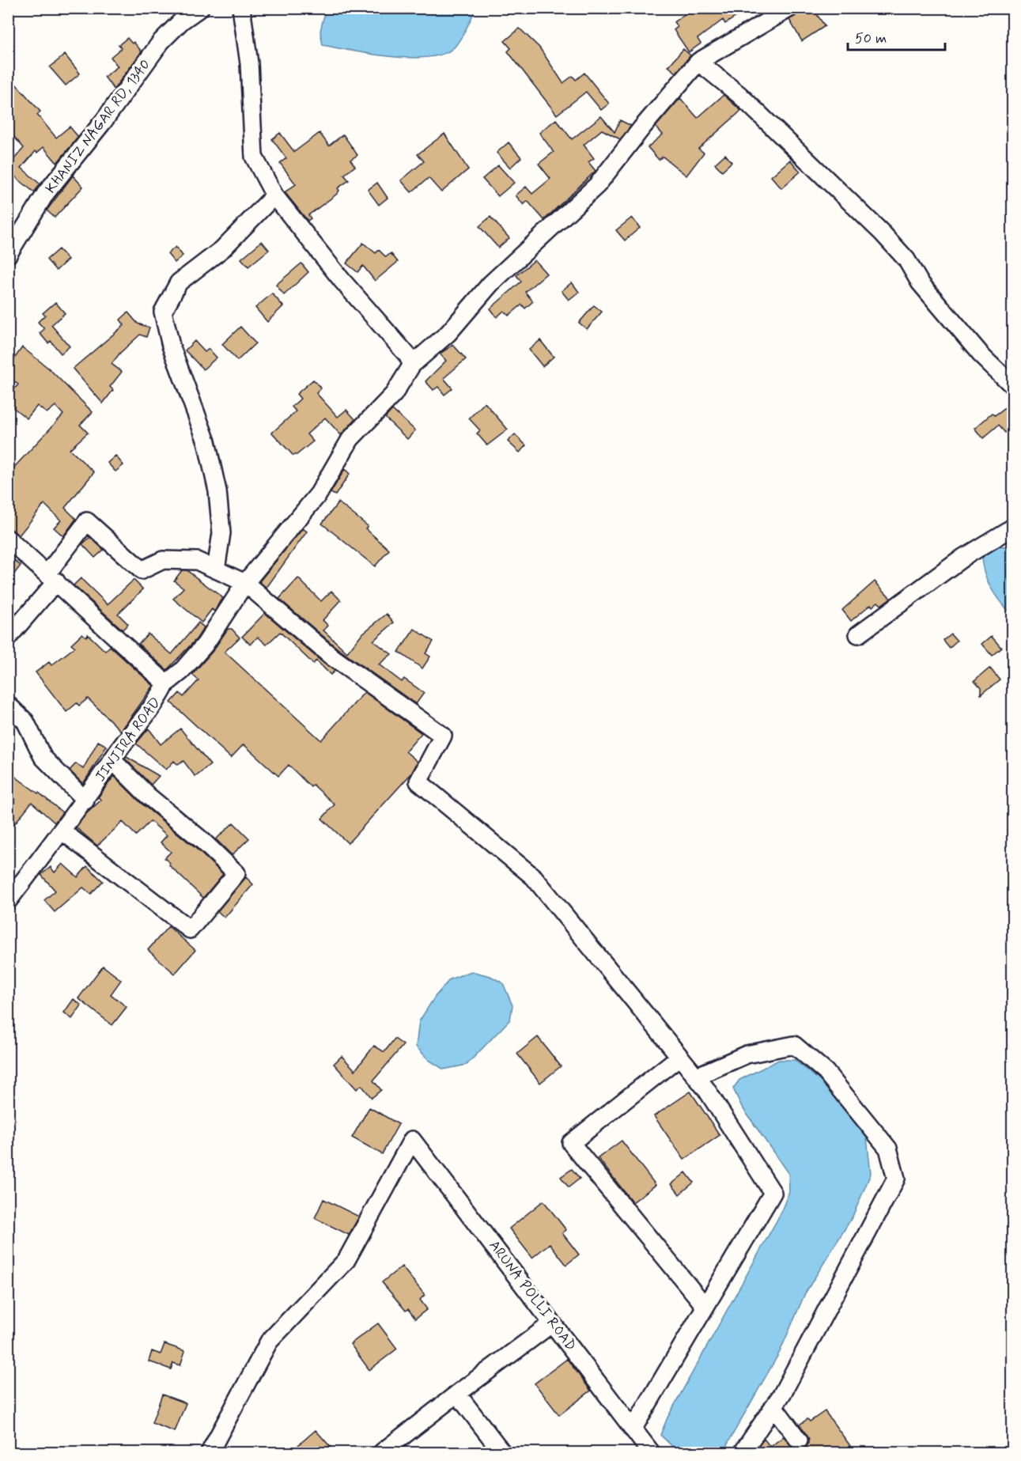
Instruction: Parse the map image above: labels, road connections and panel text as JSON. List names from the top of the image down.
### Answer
{
  "streets": {
    "street": ["KHANIZ NAGAR RD, 1340", "JINJIRA ROAD", "ARUNA POLLI ROAD"]
  },
  "scale_bar": "50 m"
}
